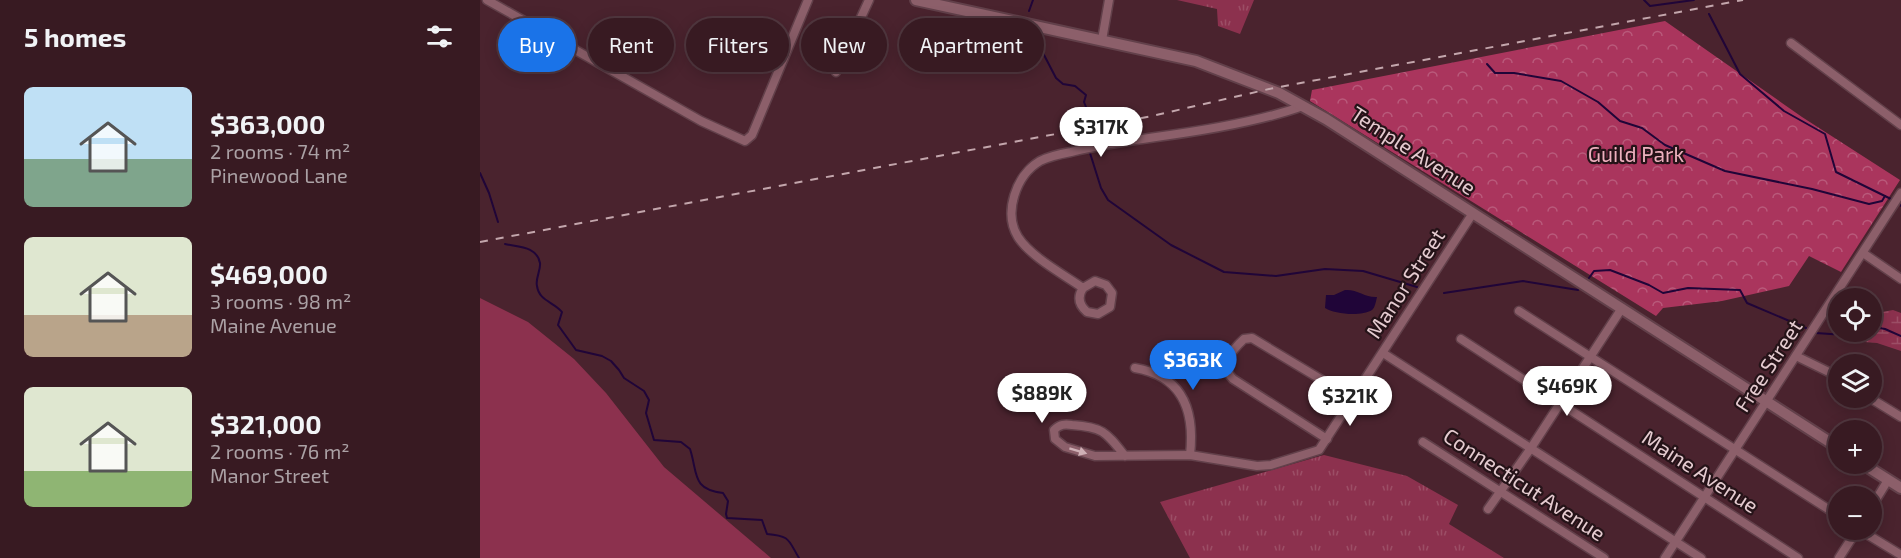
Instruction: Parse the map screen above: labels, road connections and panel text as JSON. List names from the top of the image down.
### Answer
{
  "streets": {
    "street": [
      "Temple Avenue",
      "Manor Street",
      "Free Street",
      "Maine Avenue",
      "Connecticut Avenue"
    ]
  },
  "crossings": [
    ["Temple Avenue", "Manor Street"],
    ["Temple Avenue", "Free Street"],
    ["Free Street", "Maine Avenue"]
  ],
  "parks": ["Guild Park"],
  "page": {
    "heading": "5 homes",
    "chip": [
      "Buy",
      "Rent",
      "Filters",
      "New",
      "Apartment"
    ],
    "list": [
      {
        "name": "$363,000",
        "note": "2 rooms · 74 m² · Pinewood Lane"
      },
      {
        "name": "$469,000",
        "note": "3 rooms · 98 m² · Maine Avenue"
      },
      {
        "name": "$321,000",
        "note": "2 rooms · 76 m² · Manor Street"
      }
    ],
    "price": [
      "$317K",
      "$363K",
      "$469K",
      "$889K",
      "$321K"
    ],
    "map_buttons": ["+", "−"]
  }
}
